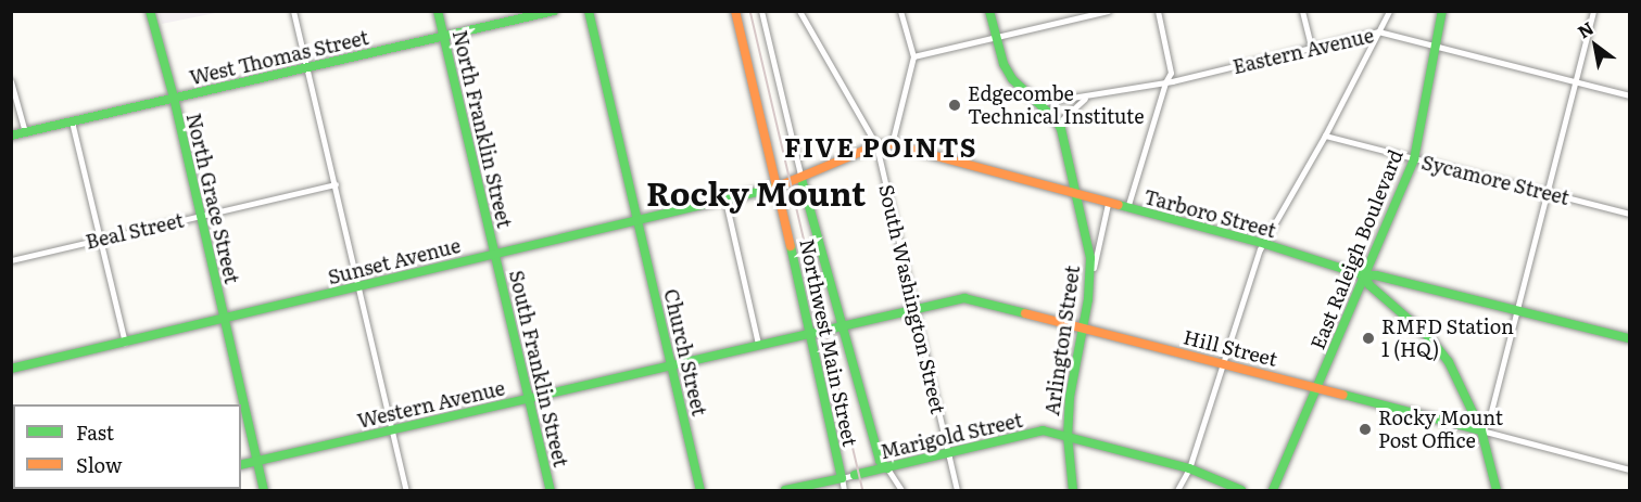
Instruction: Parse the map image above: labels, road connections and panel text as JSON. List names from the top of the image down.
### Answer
{
  "streets": {
    "main road": [
      "West Thomas Street",
      "North Franklin Street",
      "North Grace Street",
      "Tarboro Street",
      "East Raleigh Boulevard",
      "Sunset Avenue",
      "Arlington Street",
      "Northwest Main Street",
      "Hill Street",
      "Church Street",
      "South Franklin Street",
      "Western Avenue",
      "Marigold Street"
    ],
    "street": [
      "Eastern Avenue",
      "Sycamore Street",
      "Beal Street",
      "South Washington Street"
    ]
  },
  "crossings": [
    ["Eastern Avenue", "East Raleigh Boulevard"],
    ["West Thomas Street", "North Franklin Street"],
    ["West Thomas Street", "North Grace Street"],
    ["North Franklin Street", "Sunset Avenue"],
    ["North Franklin Street", "South Franklin Street"],
    ["Sycamore Street", "East Raleigh Boulevard"],
    ["North Grace Street", "Beal Street"],
    ["North Grace Street", "Sunset Avenue"],
    ["North Grace Street", "Western Avenue"],
    ["Tarboro Street", "East Raleigh Boulevard"],
    ["Tarboro Street", "Sunset Avenue"],
    ["Tarboro Street", "South Washington Street"],
    ["Tarboro Street", "Arlington Street"],
    ["Tarboro Street", "Northwest Main Street"],
    ["East Raleigh Boulevard", "Hill Street"],
    ["Sunset Avenue", "Northwest Main Street"],
    ["Sunset Avenue", "Church Street"],
    ["Sunset Avenue", "South Franklin Street"],
    ["South Washington Street", "Hill Street"],
    ["South Washington Street", "Marigold Street"],
    ["Arlington Street", "Hill Street"],
    ["Arlington Street", "Marigold Street"],
    ["Northwest Main Street", "Western Avenue"],
    ["Hill Street", "Western Avenue"],
    ["Church Street", "Western Avenue"],
    ["South Franklin Street", "Western Avenue"]
  ],
  "districts": ["FIVE POINTS", "Rocky Mount"],
  "places": ["Edgecombe Technical Institute", "RMFD Station 1 (HQ)", "Rocky Mount Post Office"],
  "legend": ["Fast", "Slow"],
  "north": "top left"
}
